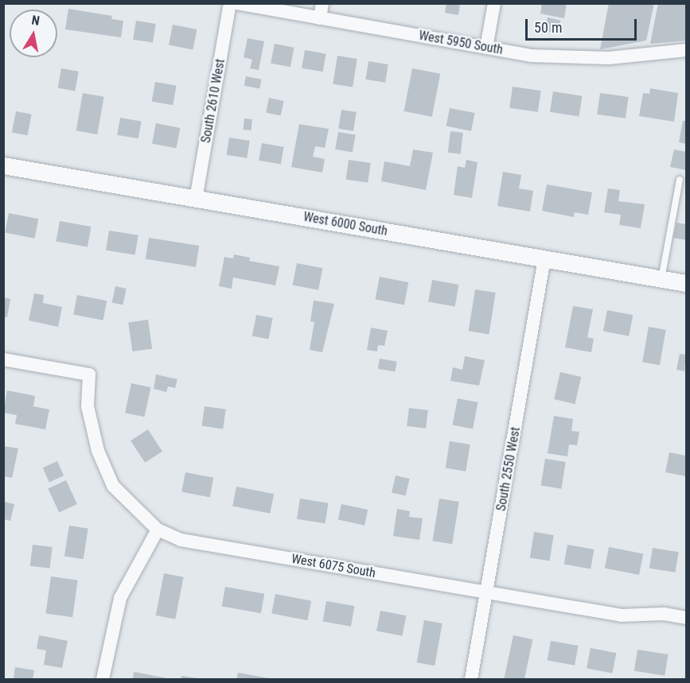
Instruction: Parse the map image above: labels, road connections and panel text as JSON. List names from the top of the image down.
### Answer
{
  "streets": {
    "street": [
      "West 5950 South",
      "South 2610 West",
      "West 6000 South",
      "South 2550 West",
      "West 6075 South"
    ]
  },
  "crossings": [
    ["South 2610 West", "West 6000 South"],
    ["West 6000 South", "South 2550 West"],
    ["South 2550 West", "West 6075 South"]
  ],
  "scale_bar": "50 m",
  "north": "top"
}
